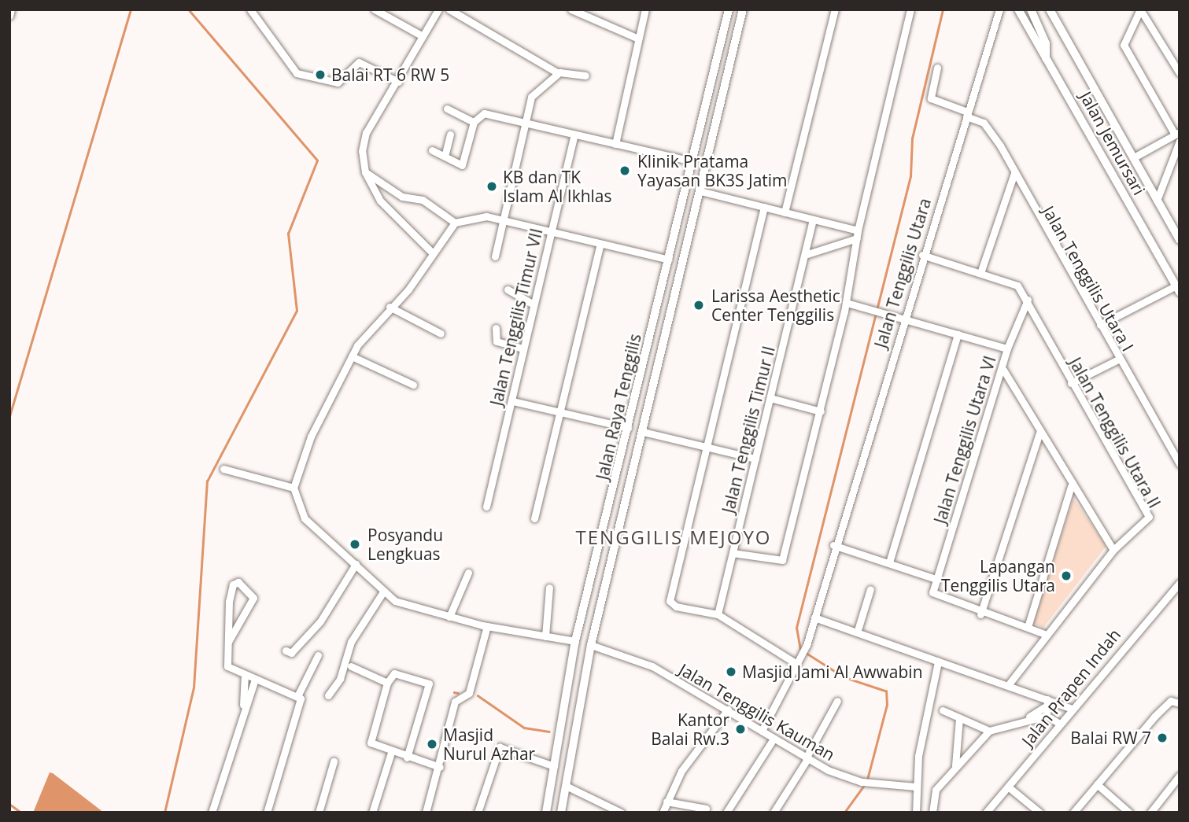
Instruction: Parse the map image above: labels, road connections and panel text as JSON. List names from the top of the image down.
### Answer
{
  "streets": {
    "main road": ["Jalan Jemursari", "Jalan Raya Tenggilis"],
    "street": [
      "Jalan Tenggilis Utara",
      "Jalan Tenggilis Utara I",
      "Jalan Tenggilis Timur VII",
      "Jalan Tenggilis Timur II",
      "Jalan Tenggilis Utara II",
      "Jalan Tenggilis Utara VI",
      "Jalan Prapen Indah",
      "Jalan Tenggilis Kauman"
    ]
  },
  "crossings": [
    ["Jalan Tenggilis Utara", "Jalan Tenggilis Utara I"],
    ["Jalan Tenggilis Utara", "Jalan Tenggilis Utara II"],
    ["Jalan Tenggilis Utara", "Jalan Tenggilis Kauman"],
    ["Jalan Raya Tenggilis", "Jalan Tenggilis Kauman"],
    ["Jalan Tenggilis Utara II", "Jalan Tenggilis Utara VI"]
  ],
  "districts": ["TENGGILIS MEJOYO"],
  "places": [
    "Balai RT 6 RW 5",
    "Klinik Pratama Yayasan BK3S Jatim",
    "KB dan TK Islam Al Ikhlas",
    "Larissa Aesthetic Center Tenggilis",
    "Posyandu Lengkuas",
    "Lapangan Tenggilis Utara",
    "Masjid Jami Al Awwabin",
    "Kantor Balai Rw.3",
    "Balai RW 7",
    "Masjid Nurul Azhar"
  ]
}
